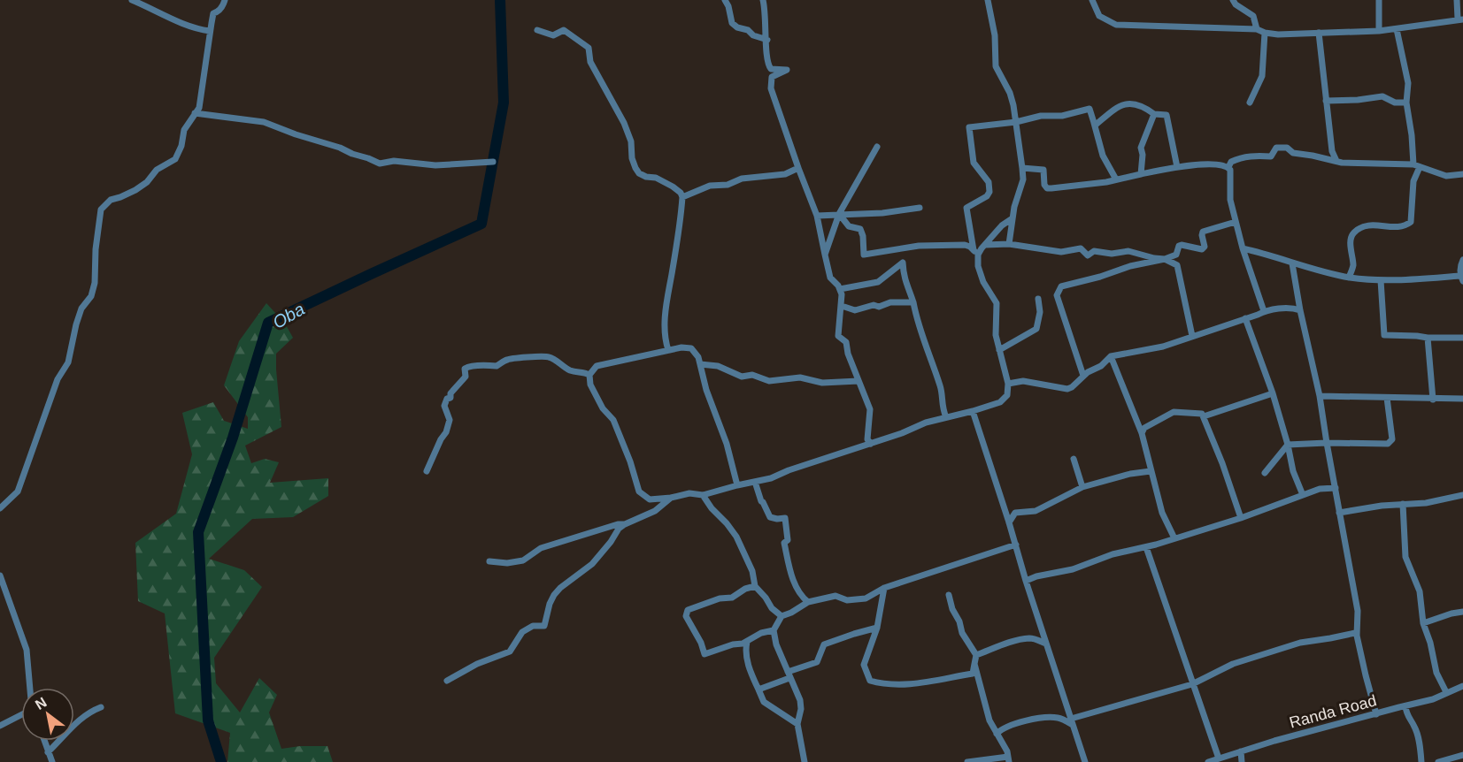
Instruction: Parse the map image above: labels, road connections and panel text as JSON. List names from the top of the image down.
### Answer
{
  "streets": {
    "street": ["Randa Road"]
  },
  "water": ["Oba"],
  "north": "top left"
}
